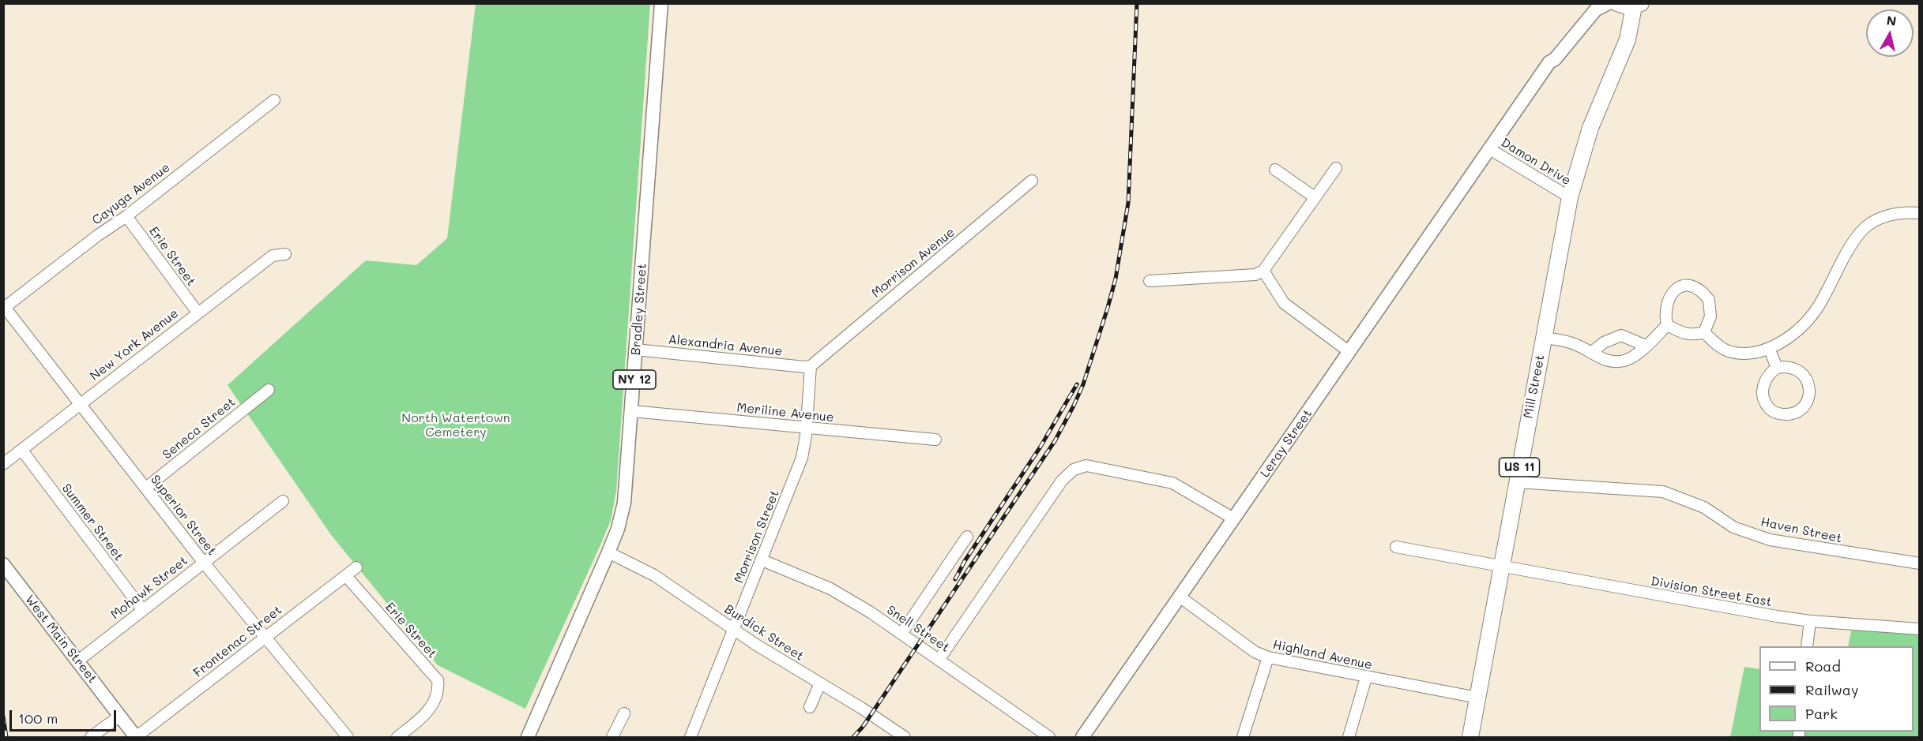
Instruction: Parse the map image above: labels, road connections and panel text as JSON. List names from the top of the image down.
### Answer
{
  "streets": {
    "highway": ["Mill Street", "US 11"],
    "main road": [
      "Bradley Street",
      "NY 12",
      "Leray Street",
      "West Main Street"
    ],
    "street": [
      "Damon Drive",
      "Cayuga Avenue",
      "Erie Street",
      "Morrison Avenue",
      "New York Avenue",
      "Alexandria Avenue",
      "Meriline Avenue",
      "Seneca Street",
      "Superior Street",
      "Summer Street",
      "Haven Street",
      "Morrison Street",
      "Mohawk Street",
      "Division Street East",
      "Snell Street",
      "Burdick Street",
      "Frontenac Street",
      "Highland Avenue"
    ]
  },
  "crossings": [
    ["Damon Drive", "Mill Street"],
    ["Damon Drive", "Leray Street"],
    ["Cayuga Avenue", "Erie Street"],
    ["Cayuga Avenue", "Superior Street"],
    ["Erie Street", "New York Avenue"],
    ["Erie Street", "Frontenac Street"],
    ["Morrison Avenue", "Alexandria Avenue"],
    ["Morrison Avenue", "Morrison Street"],
    ["Bradley Street", "Alexandria Avenue"],
    ["Bradley Street", "Meriline Avenue"],
    ["Bradley Street", "Burdick Street"],
    ["New York Avenue", "Superior Street"],
    ["New York Avenue", "Summer Street"],
    ["Alexandria Avenue", "Morrison Street"],
    ["Mill Street", "Haven Street"],
    ["Mill Street", "Division Street East"],
    ["Mill Street", "Highland Avenue"],
    ["Meriline Avenue", "Morrison Street"],
    ["Seneca Street", "Superior Street"],
    ["Leray Street", "Highland Avenue"],
    ["Superior Street", "Mohawk Street"],
    ["Superior Street", "Frontenac Street"],
    ["Summer Street", "Mohawk Street"],
    ["Morrison Street", "Snell Street"],
    ["Morrison Street", "Burdick Street"],
    ["Mohawk Street", "West Main Street"],
    ["West Main Street", "Frontenac Street"]
  ],
  "parks": ["North Watertown Cemetery"],
  "legend": ["Road", "Railway", "Park"],
  "scale_bar": "100 m",
  "north": "top"
}
